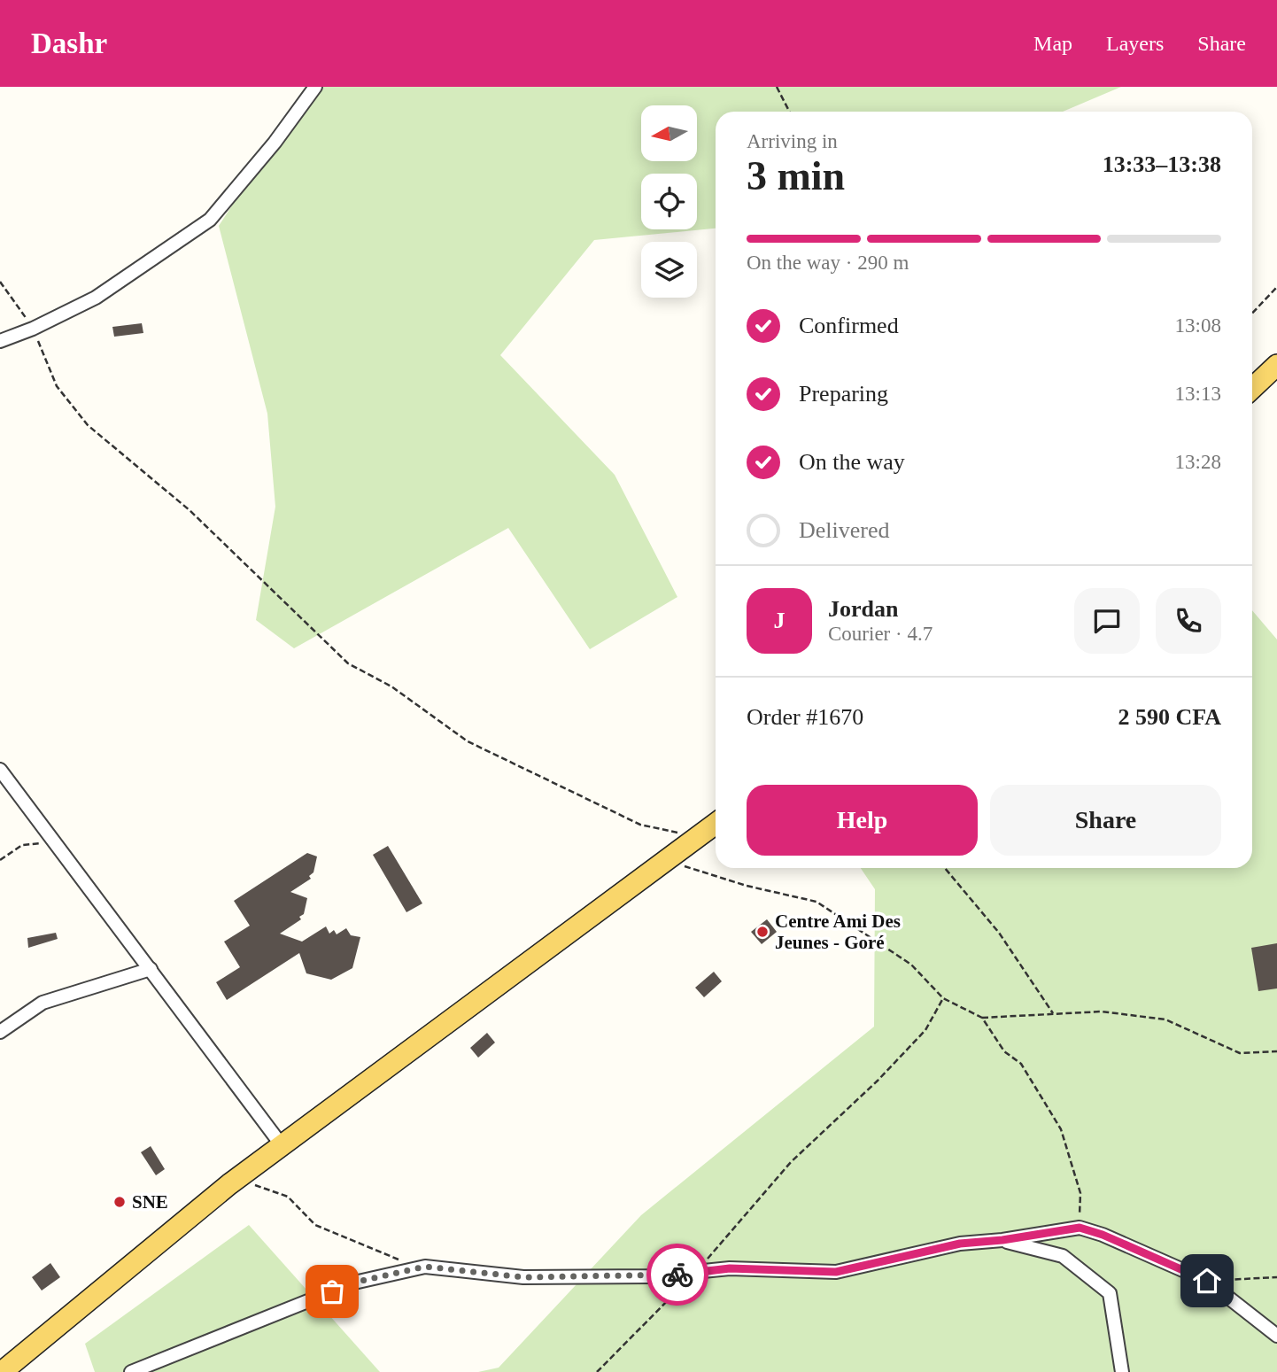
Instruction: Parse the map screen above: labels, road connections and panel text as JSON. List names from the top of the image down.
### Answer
{
  "places": ["Centre Ami Des Jeunes - Goré", "SNE"],
  "north": "left",
  "page": {
    "header": "Dashr",
    "nav": ["Map", "Layers", "Share"],
    "heading": ["3 min", "Arriving in", "13:33–13:38"],
    "panel": [
      "Jordan",
      "Courier · 4.7",
      "Order #1670",
      "2 590 CFA"
    ],
    "bar": "On the way · 290 m",
    "list": [
      ["Confirmed", "13:08"],
      ["Preparing", "13:13"],
      ["On the way", "13:28"],
      "Delivered"
    ],
    "round": "J",
    "buttons": ["Help", "Share"]
  }
}
